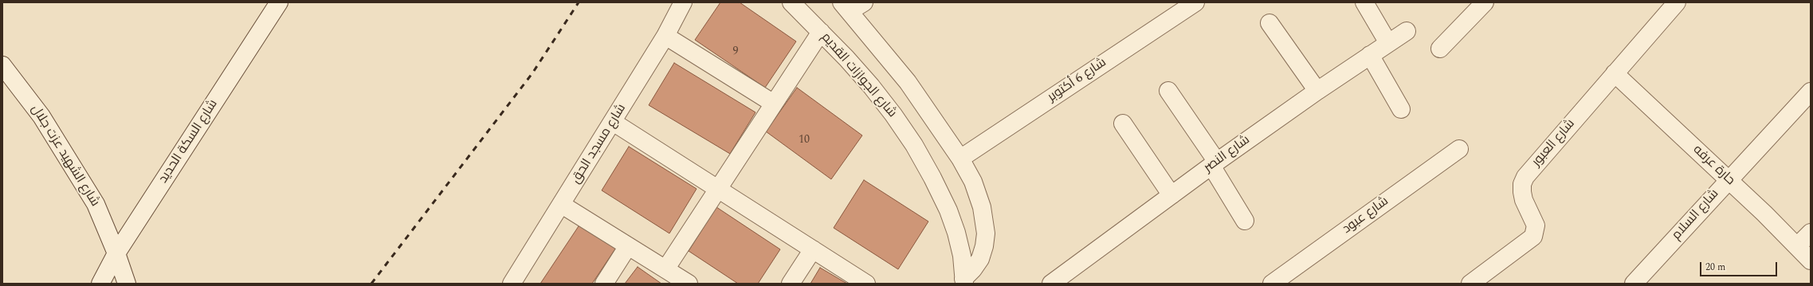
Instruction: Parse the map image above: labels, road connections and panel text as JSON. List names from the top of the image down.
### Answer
{
  "streets": {
    "street": [
      "شارع الجوازات القديم",
      "شارع 6 أكتوبر",
      "شارع السكة الحديد",
      "شارع العبور",
      "شارع مسجد الحق",
      "شارع النصر",
      "شارع الشهيد عزت جلال",
      "حارة عرفه",
      "شارع السلام",
      "شارع عبود"
    ]
  },
  "crossings": [
    ["شارع الجوازات القديم", "شارع 6 أكتوبر"],
    ["شارع السكة الحديد", "شارع الشهيد عزت جلال"],
    ["شارع العبور", "حارة عرفه"],
    ["حارة عرفه", "شارع السلام"]
  ],
  "house_numbers": ["9", "10"],
  "scale_bar": "20 m"
}
